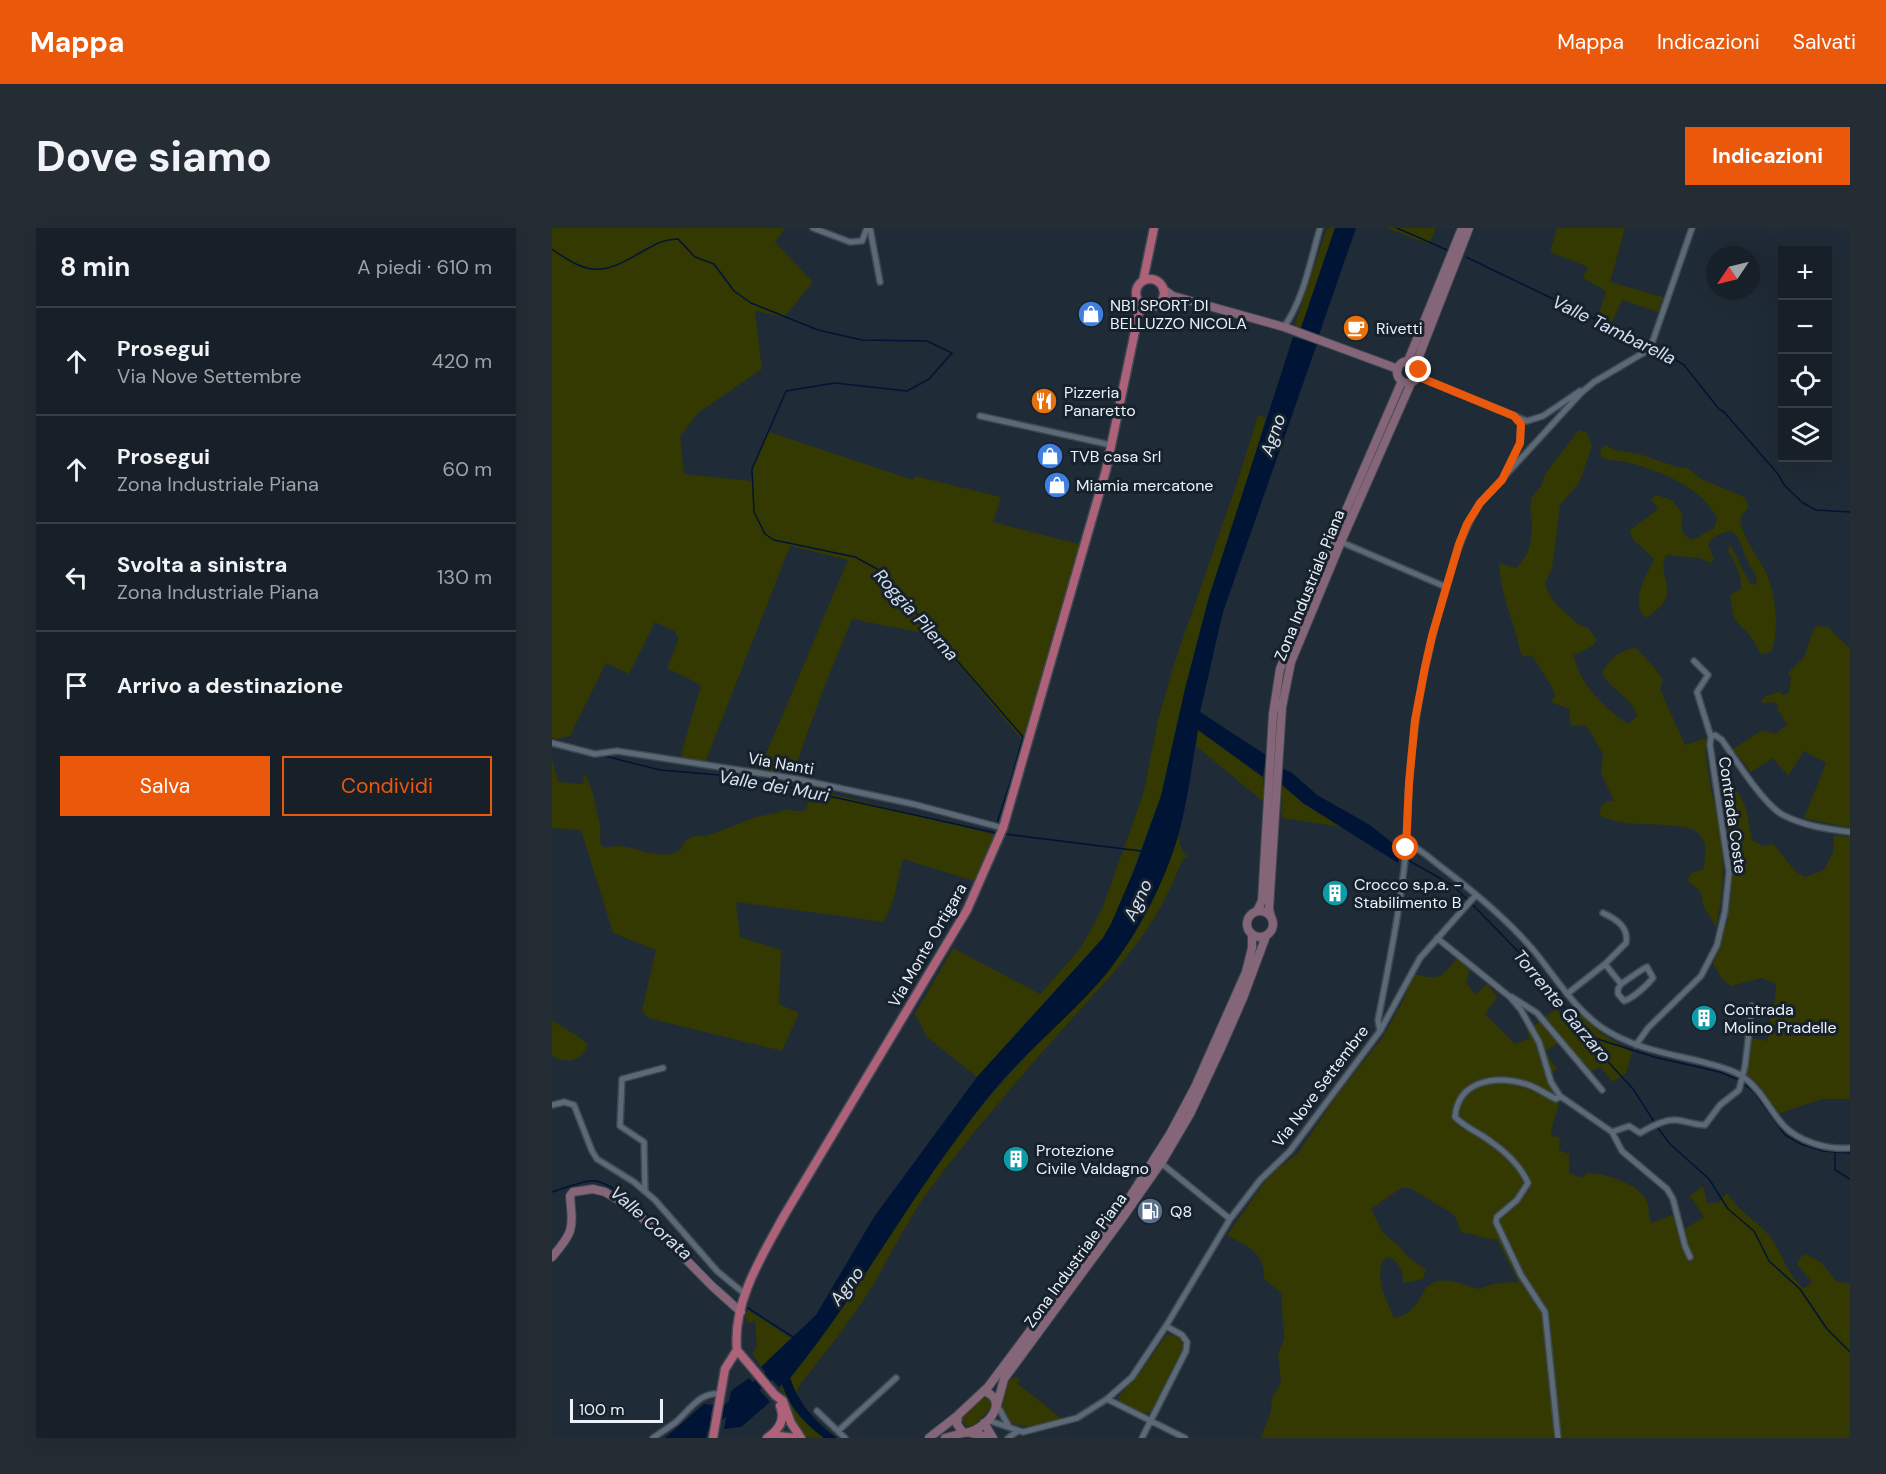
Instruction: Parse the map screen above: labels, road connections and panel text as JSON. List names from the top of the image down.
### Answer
{
  "streets": {
    "main road": ["Zona Industriale Piana", "Via Monte Ortigara"],
    "street": ["Via Nanti", "Contrada Coste", "Via Nove Settembre"]
  },
  "crossings": [
    ["Via Nanti", "Via Monte Ortigara"]
  ],
  "water": [
    "Valle Tambarella",
    "Agno",
    "Roggia Pilerna",
    "Valle dei Muri",
    "Torrente Garzaro",
    "Valle Corata"
  ],
  "places": {
    "shop": ["NB1 SPORT DI BELLUZZO NICOLA", "TVB casa Srl", "Miamia mercatone"],
    "cafe": ["Rivetti"],
    "restaurant": ["Pizzeria Panaretto"],
    "building": ["Crocco s.p.a. - Stabilimento B", "Contrada Molino Pradelle", "Protezione Civile Valdagno"],
    "fuel station": ["Q8"]
  },
  "scale_bar": "100 m",
  "north": "bottom left",
  "page": {
    "header": "Mappa",
    "nav": ["Mappa", "Indicazioni", "Salvati"],
    "buttons": [
      "Indicazioni",
      ["Salva", "Condividi"]
    ],
    "title": "Dove siamo",
    "heading": ["8 min", "A piedi · 610 m"],
    "map_buttons": ["+", "−"],
    "list": [
      ["Prosegui", "Via Nove Settembre", "420 m"],
      ["Prosegui", "Zona Industriale Piana", "60 m"],
      ["Svolta a sinistra", "Zona Industriale Piana", "130 m"],
      "Arrivo a destinazione"
    ],
    "scale": "100 m"
  }
}
